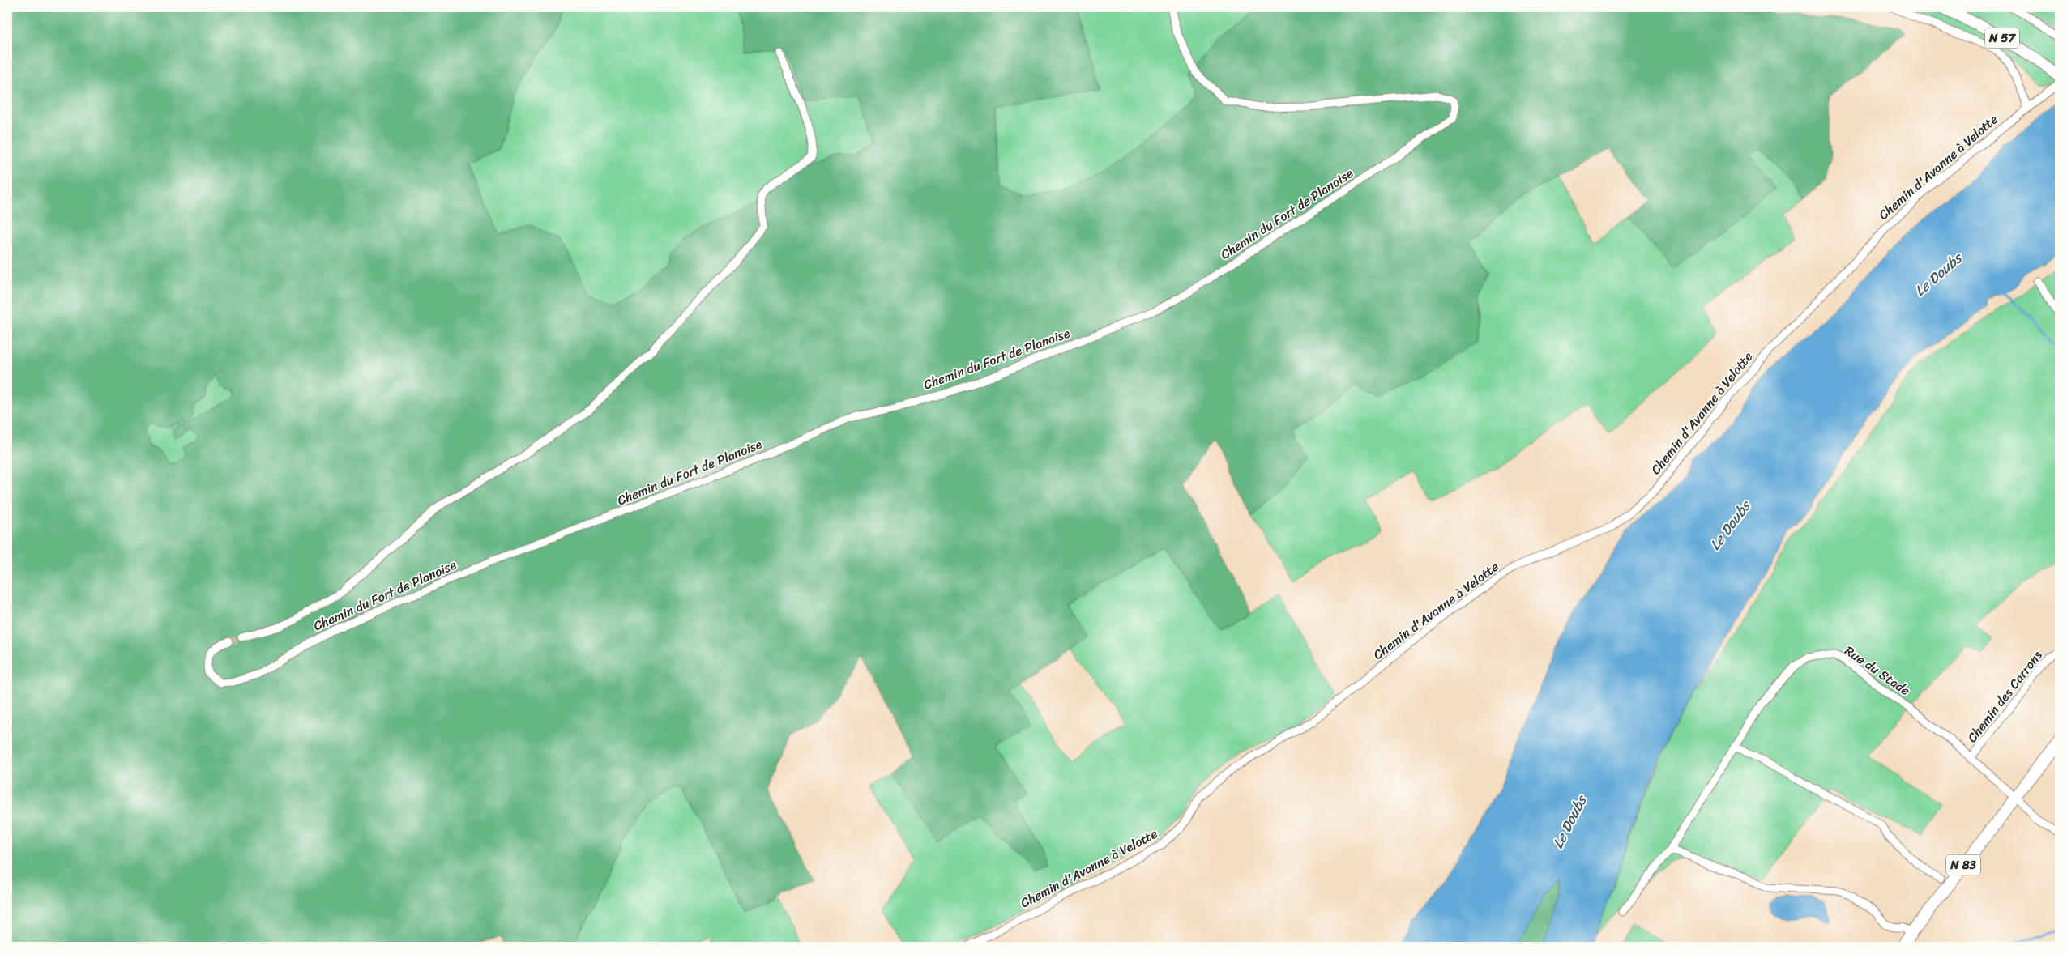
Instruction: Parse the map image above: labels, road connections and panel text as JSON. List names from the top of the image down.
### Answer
{
  "streets": {
    "main road": ["N 57", "N 83"],
    "street": [
      "Chemin d'Avanne à Velotte",
      "Chemin du Fort de Planoise",
      "Rue du Stade",
      "Chemin des Carrons"
    ]
  },
  "crossings": [
    ["Rue du Stade", "Chemin des Carrons"],
    ["Rue du Stade", "N 83"]
  ],
  "water": ["Le Doubs"]
}
